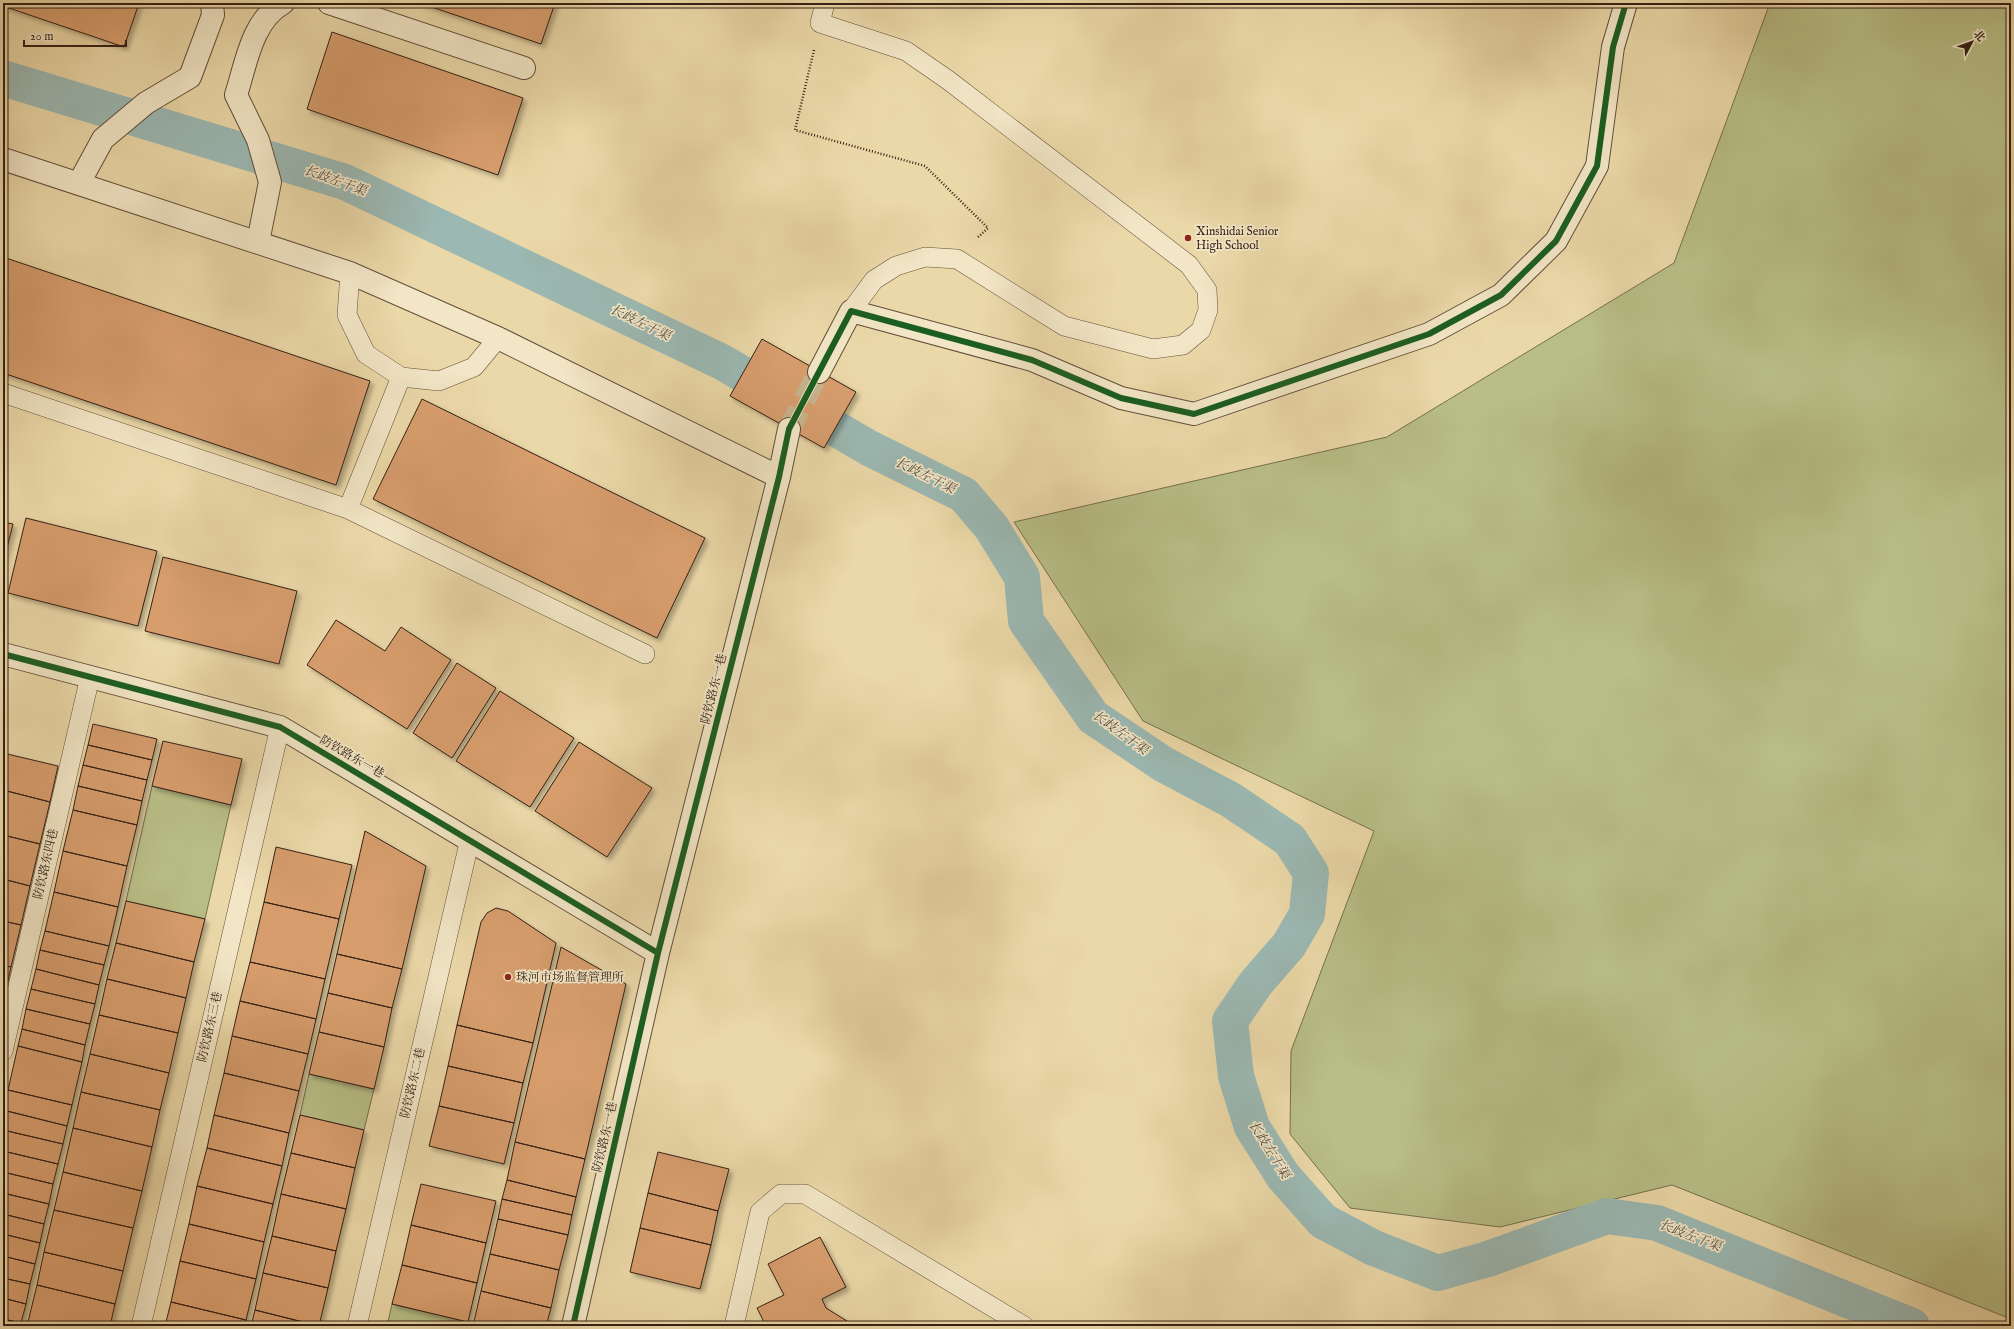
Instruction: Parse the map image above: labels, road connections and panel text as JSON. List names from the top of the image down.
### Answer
{
  "streets": {
    "street": ["防钦路东一巷"],
    "lane": ["防钦路东四巷", "防钦路东三巷", "防钦路东二巷"]
  },
  "crossings": [
    ["防钦路东一巷", "防钦路东四巷"],
    ["防钦路东一巷", "防钦路东三巷"],
    ["防钦路东一巷", "防钦路东二巷"]
  ],
  "water": ["长歧左干渠"],
  "places": ["Xinshidai Senior High School", "珠河市场监督管理所"],
  "scale_bar": "20 m",
  "north": "top right"
}
